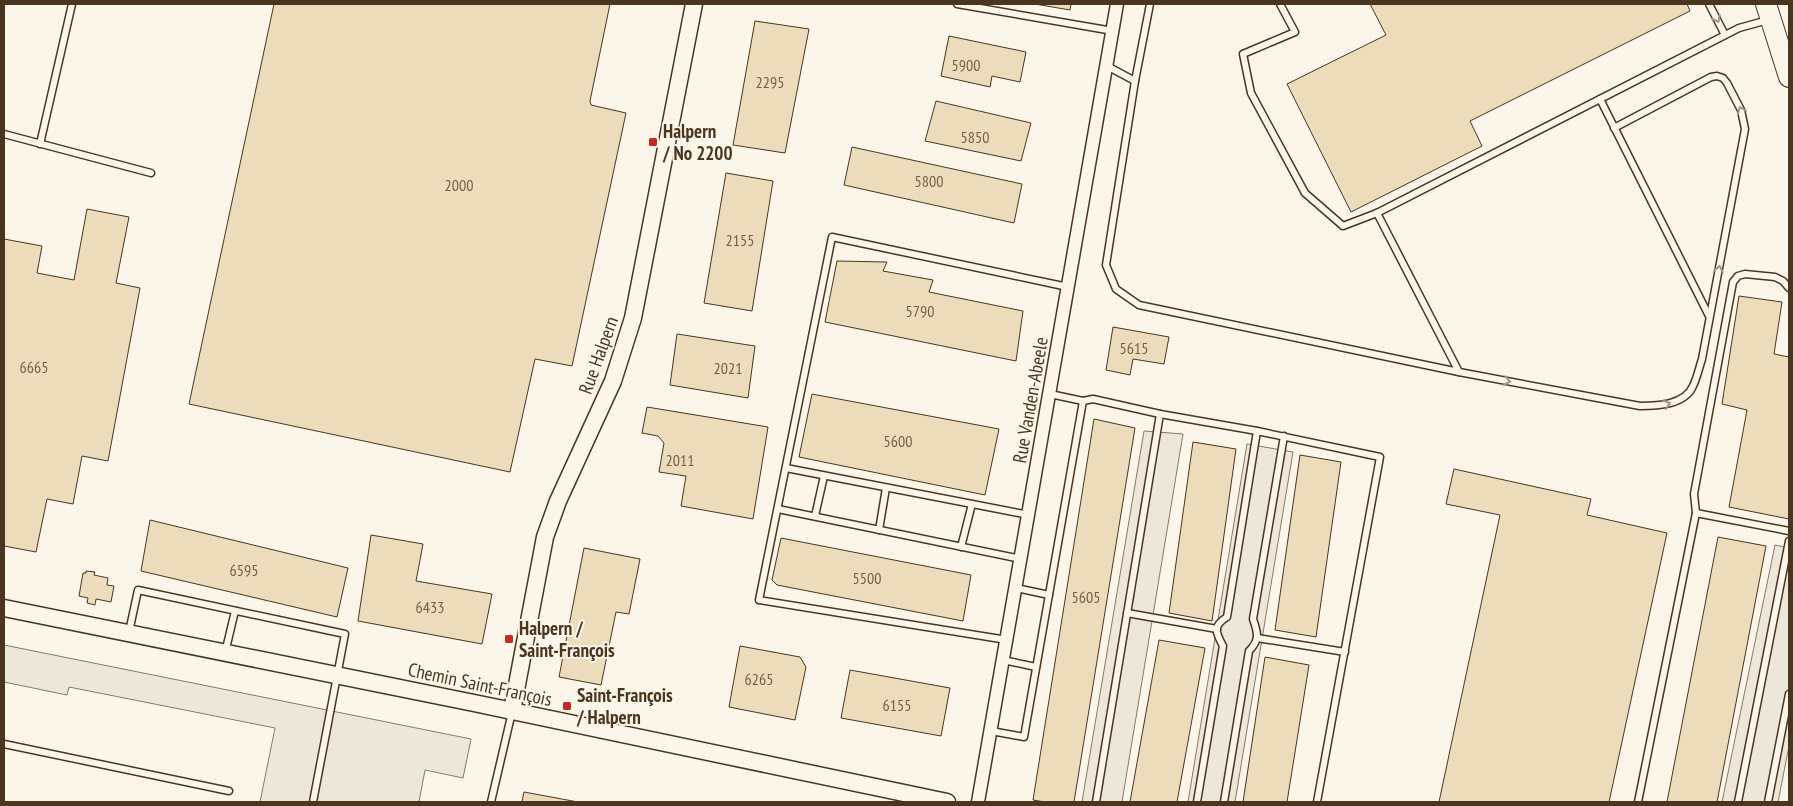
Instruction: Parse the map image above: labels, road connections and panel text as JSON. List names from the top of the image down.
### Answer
{
  "streets": {
    "street": ["Rue Halpern", "Rue Vanden-Abeele", "Chemin Saint-François"]
  },
  "crossings": [
    ["Rue Halpern", "Chemin Saint-François"]
  ],
  "places": {
    "transit": ["Halpern / No 2200", "Halpern / Saint-François", "Saint-François / Halpern"]
  },
  "house_numbers": [
    "5900",
    "2295",
    "5850",
    "5800",
    "2000",
    "2155",
    "5790",
    "5615",
    "6665",
    "2021",
    "5600",
    "2011",
    "6595",
    "5500",
    "5605",
    "6433",
    "6265",
    "6155"
  ]
}
